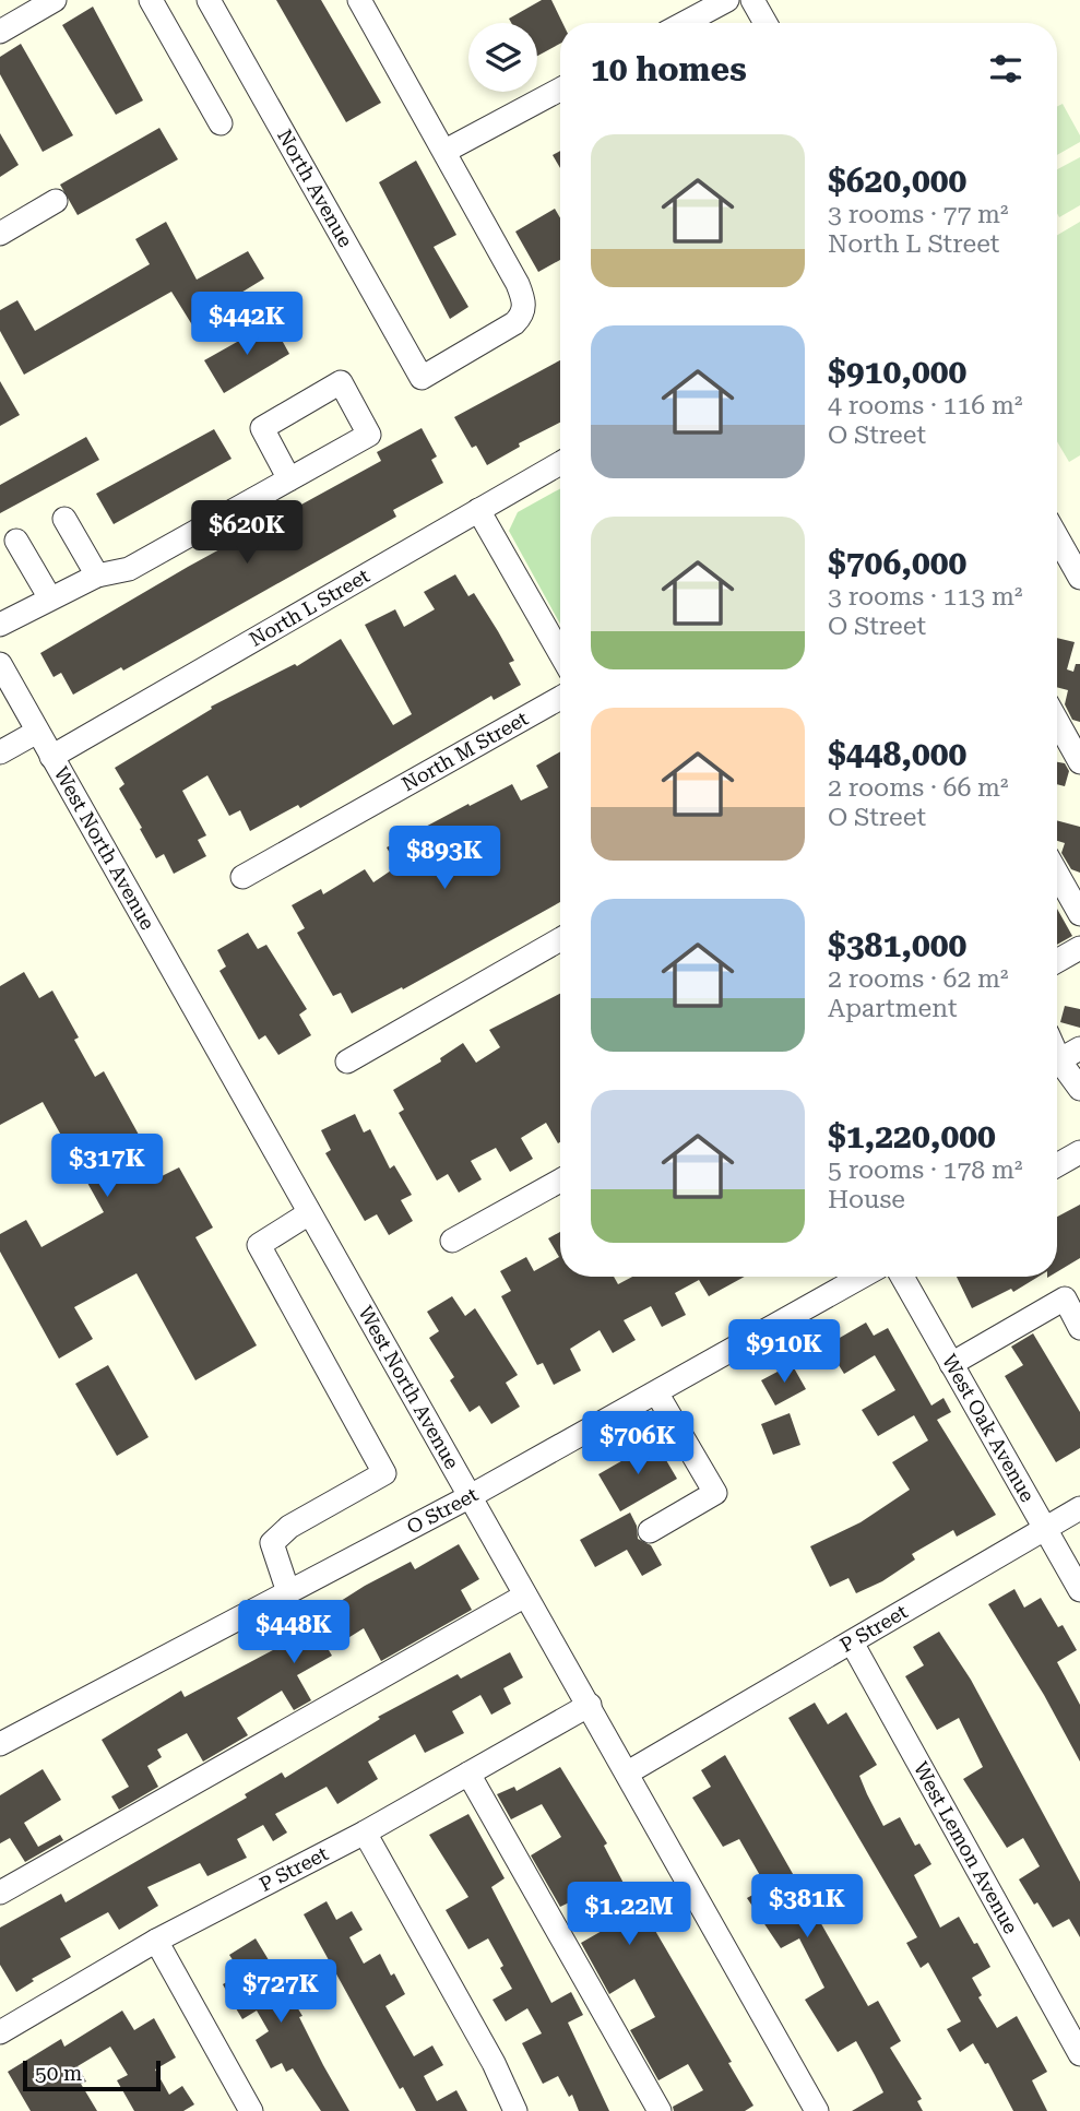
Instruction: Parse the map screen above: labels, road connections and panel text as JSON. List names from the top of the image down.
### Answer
{
  "streets": {
    "street": [
      "North Avenue",
      "North L Street",
      "North M Street",
      "West North Avenue",
      "West Oak Avenue",
      "O Street",
      "P Street",
      "West Lemon Avenue"
    ]
  },
  "crossings": [
    ["North L Street", "West North Avenue"],
    ["West North Avenue", "O Street"],
    ["West North Avenue", "P Street"],
    ["West Oak Avenue", "P Street"],
    ["P Street", "West Lemon Avenue"]
  ],
  "scale_bar": "50 m",
  "page": {
    "heading": "10 homes",
    "list": [
      {
        "name": "$620,000",
        "note": "3 rooms · 77 m² · North L Street"
      },
      {
        "name": "$910,000",
        "note": "4 rooms · 116 m² · O Street"
      },
      {
        "name": "$706,000",
        "note": "3 rooms · 113 m² · O Street"
      },
      {
        "name": "$448,000",
        "note": "2 rooms · 66 m² · O Street"
      },
      {
        "name": "$381,000",
        "note": "2 rooms · 62 m² · Apartment"
      },
      {
        "name": "$1,220,000",
        "note": "5 rooms · 178 m² · House"
      }
    ],
    "price": [
      "$442K",
      "$620K",
      "$893K",
      "$317K",
      "$910K",
      "$706K",
      "$448K",
      "$381K",
      "$1.22M",
      "$727K"
    ],
    "scale": "50 m"
  }
}
